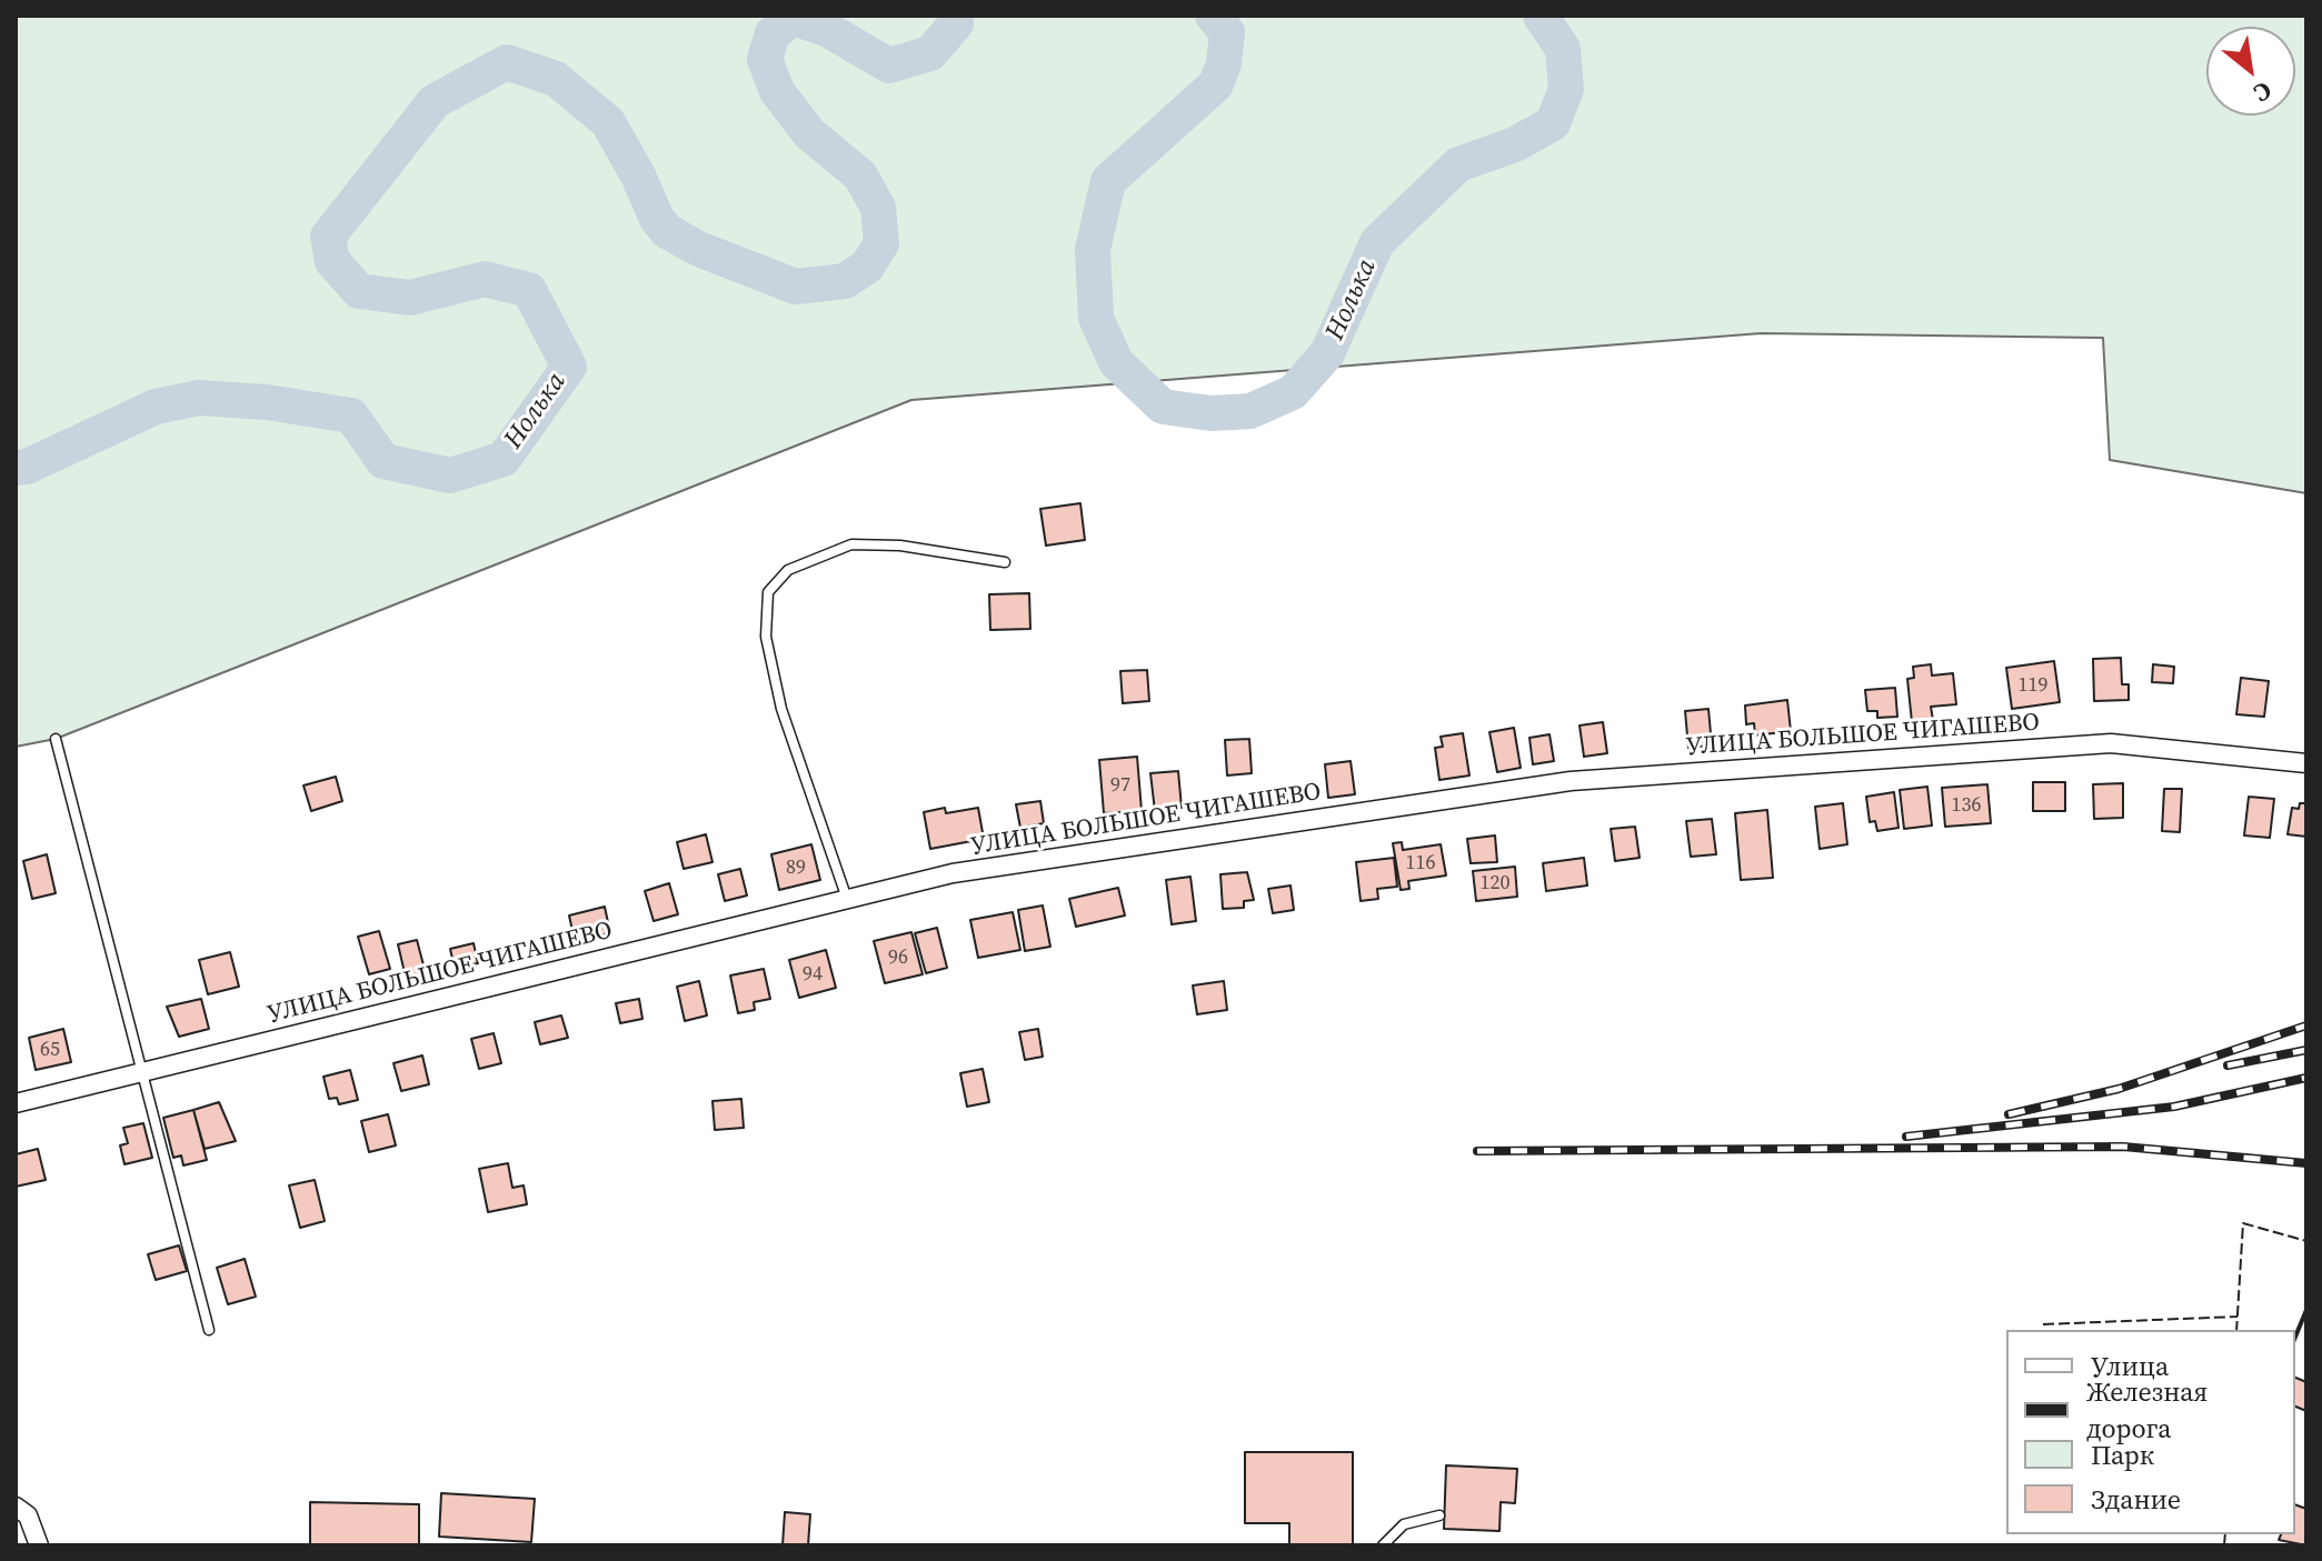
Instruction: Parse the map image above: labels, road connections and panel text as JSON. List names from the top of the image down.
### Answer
{
  "streets": {
    "street": ["УЛИЦА БОЛЬШОЕ ЧИГАШЕВО"]
  },
  "water": ["Нолька"],
  "house_numbers": [
    "119",
    "97",
    "136",
    "116",
    "89",
    "120",
    "96",
    "94",
    "65"
  ],
  "legend": [
    "Улица",
    "Железная дорога",
    "Парк",
    "Здание"
  ],
  "north": "bottom right"
}
